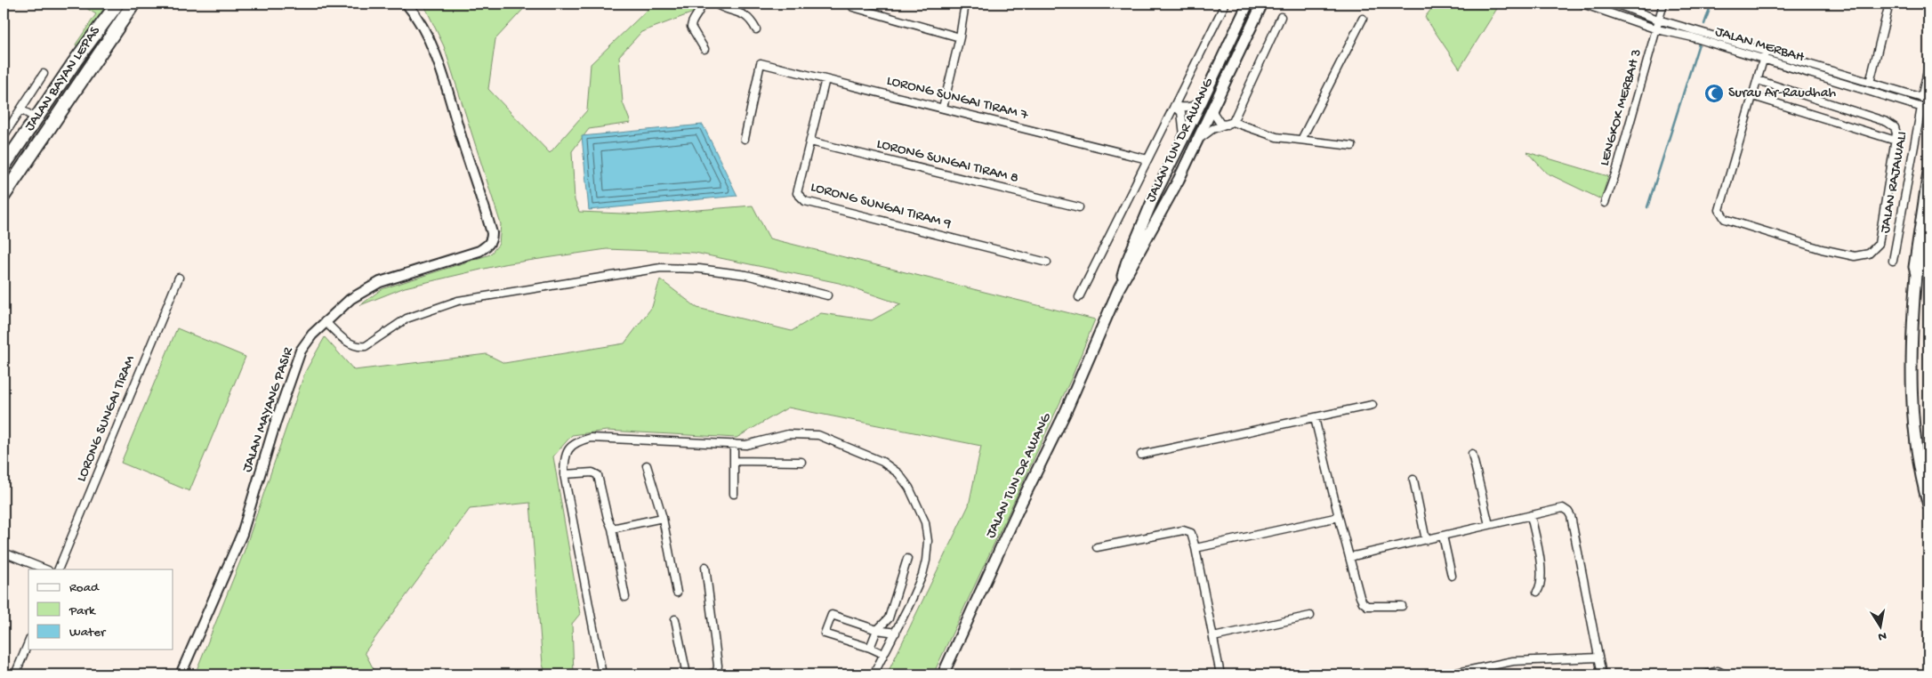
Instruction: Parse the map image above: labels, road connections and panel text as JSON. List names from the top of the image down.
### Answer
{
  "streets": {
    "highway": ["JALAN BAYAN LEPAS"],
    "main road": ["JALAN TUN DR AWANG"],
    "street": [
      "JALAN MERBAH",
      "LORONG SUNGAI TIRAM 7",
      "LENGKOK MERBAH 3",
      "LORONG SUNGAI TIRAM 8",
      "JALAN RAJAWALI",
      "LORONG SUNGAI TIRAM 9",
      "JALAN MAYANG PASIR",
      "LORONG SUNGAI TIRAM"
    ]
  },
  "crossings": [
    ["JALAN MERBAH", "LENGKOK MERBAH 3"],
    ["JALAN MERBAH", "JALAN RAJAWALI"],
    ["LORONG SUNGAI TIRAM 7", "LORONG SUNGAI TIRAM 9"],
    ["LORONG SUNGAI TIRAM 8", "LORONG SUNGAI TIRAM 9"]
  ],
  "places": {
    "mosque": ["Surau Ar-Raudhah"]
  },
  "legend": ["Road", "Park", "Water"],
  "north": "bottom"
}
